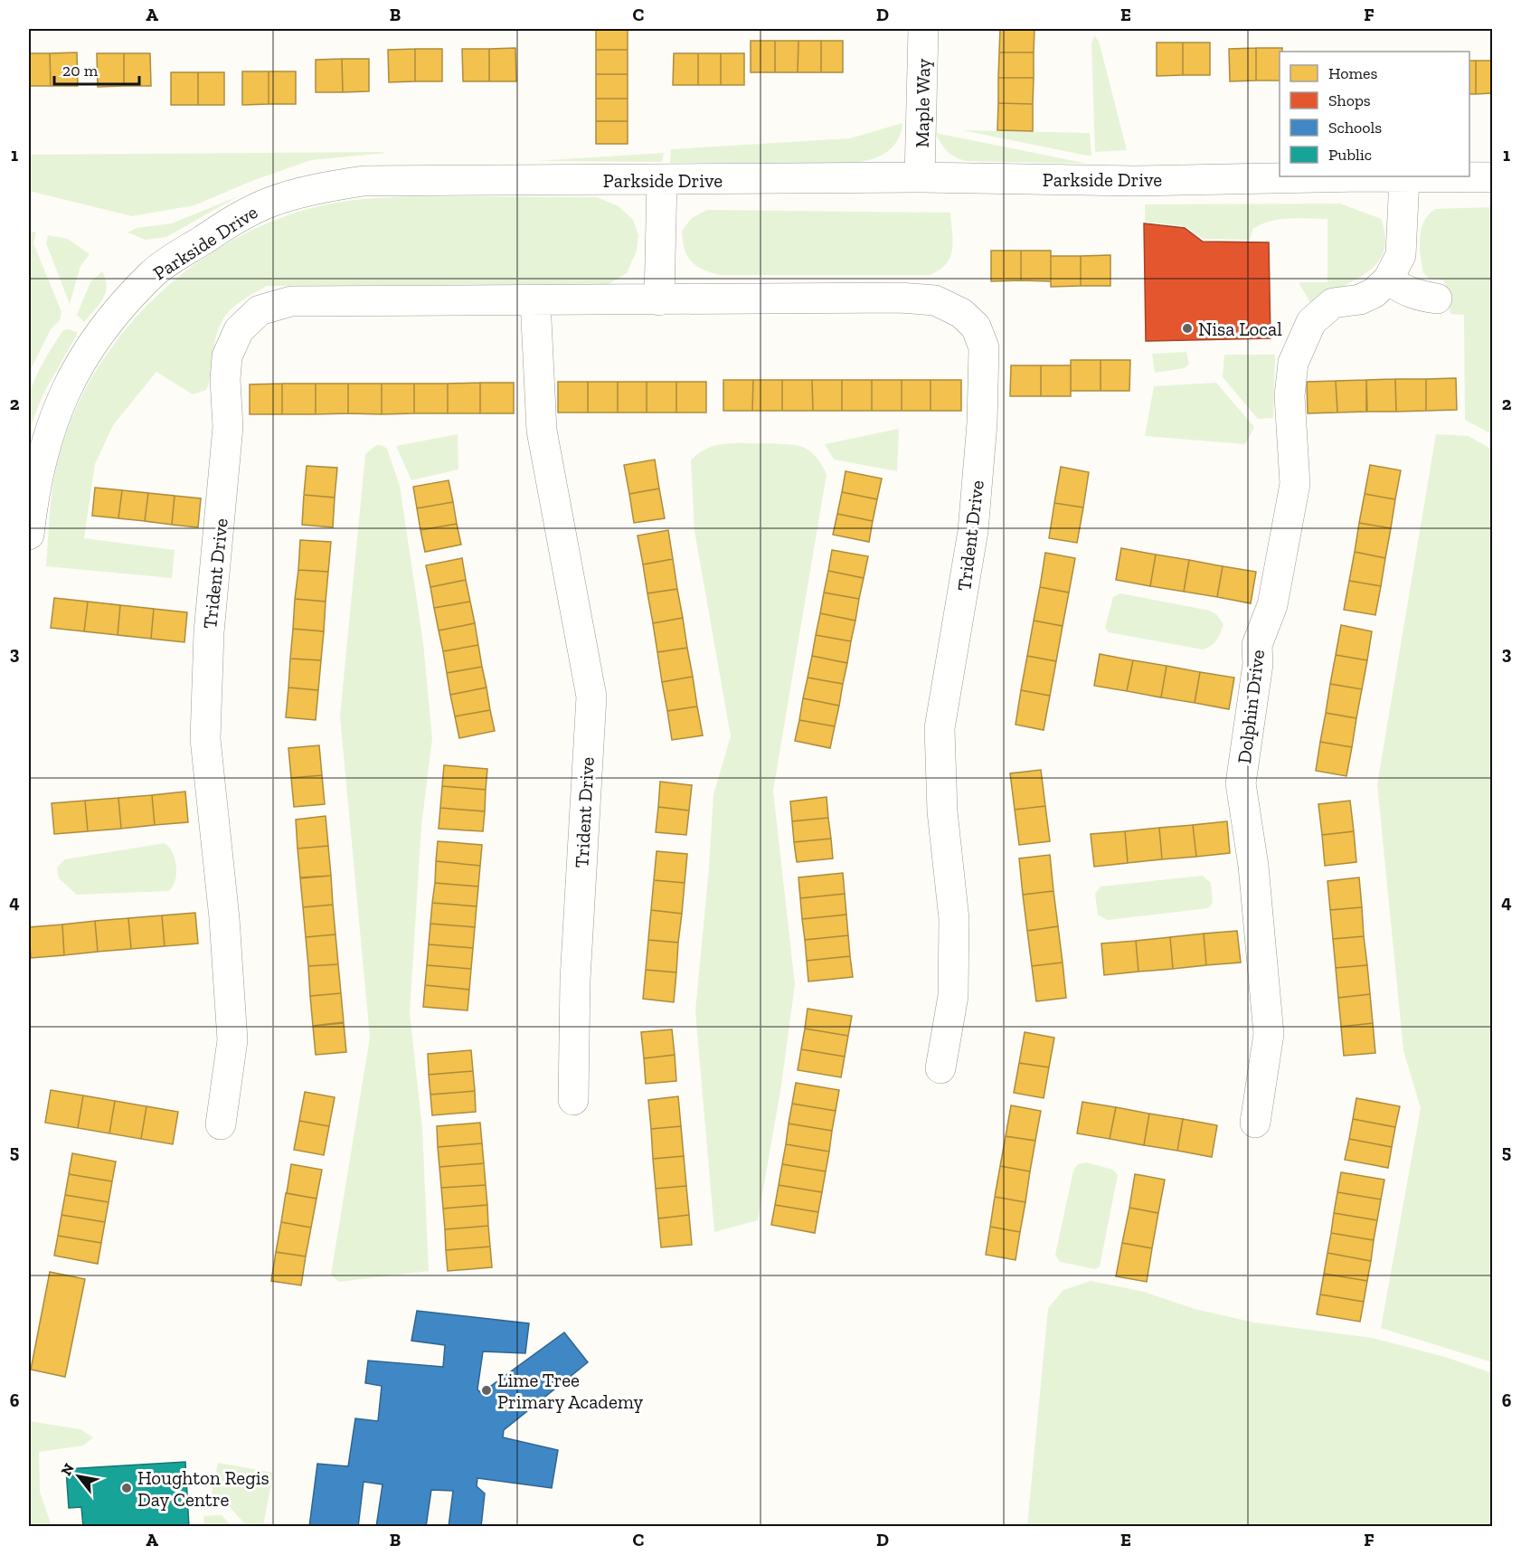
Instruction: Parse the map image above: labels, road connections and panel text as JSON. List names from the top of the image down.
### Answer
{
  "streets": {
    "street": [
      "Maple Way",
      "Parkside Drive",
      "Trident Drive",
      "Dolphin Drive"
    ]
  },
  "crossings": [
    ["Maple Way", "Parkside Drive"],
    ["Parkside Drive", "Dolphin Drive"]
  ],
  "places": ["Nisa Local", "Lime Tree Primary Academy", "Houghton Regis Day Centre"],
  "legend": [
    "Homes",
    "Shops",
    "Schools",
    "Public"
  ],
  "scale_bar": "20 m",
  "north": "top left",
  "grid": {
    "columns": [
      "A",
      "B",
      "C",
      "D",
      "E",
      "F"
    ],
    "rows": [
      "1",
      "2",
      "3",
      "4",
      "5",
      "6"
    ]
  }
}
